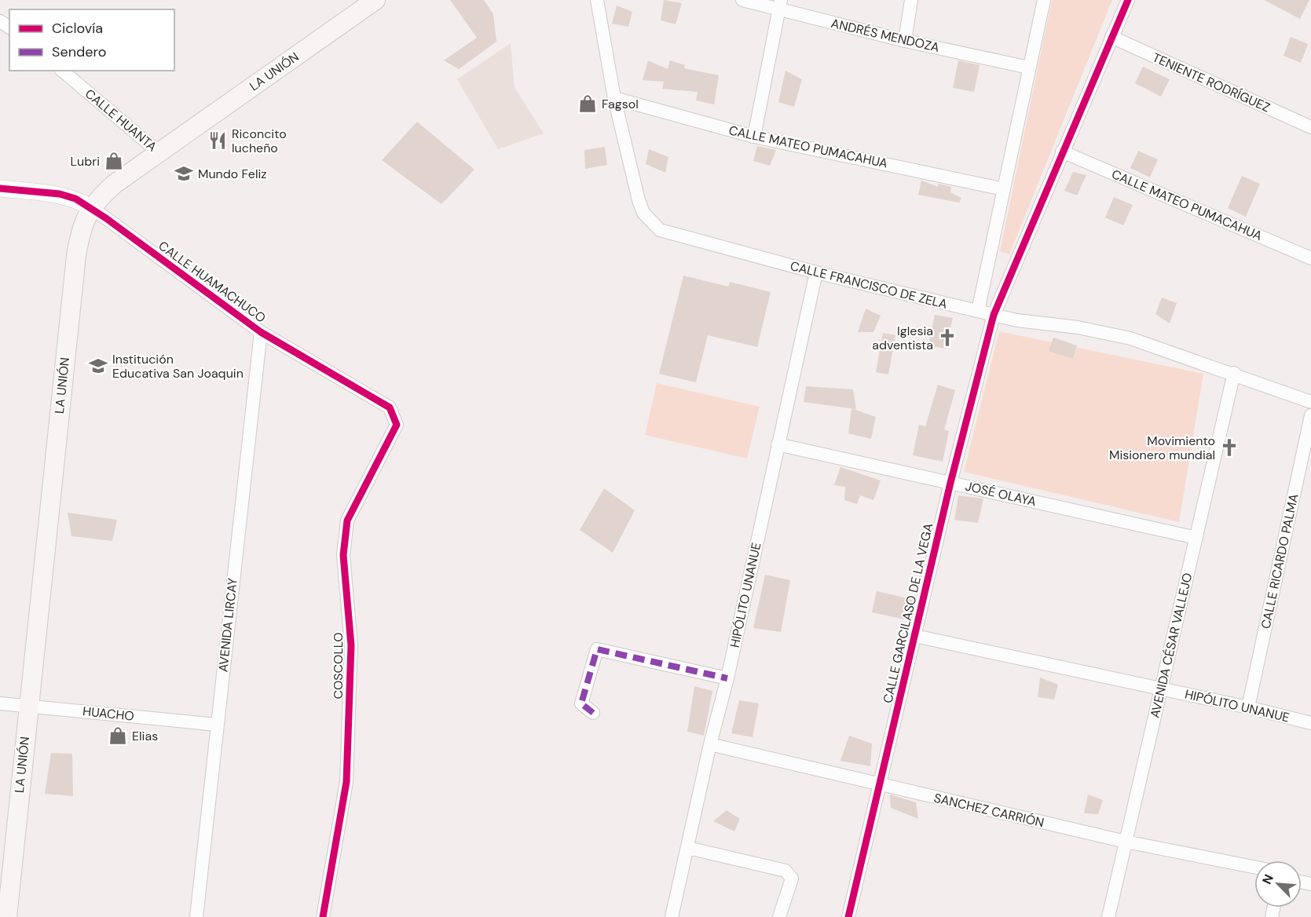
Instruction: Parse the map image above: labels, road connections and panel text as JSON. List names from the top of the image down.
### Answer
{
  "streets": {
    "main road": ["LA UNIÓN"],
    "street": [
      "ANDRÉS MENDOZA",
      "TENIENTE RODRÍGUEZ",
      "CALLE HUANTA",
      "CALLE MATEO PUMACAHUA",
      "CALLE HUAMACHUCO",
      "CALLE FRANCISCO DE ZELA",
      "JOSÉ OLAYA",
      "CALLE RICARDO PALMA",
      "HIPÓLITO UNANUE",
      "CALLE GARCILASO DE LA VEGA",
      "AVENIDA LIRCAY",
      "AVENIDA CÉSAR VALLEJO",
      "COSCOLLO",
      "HUACHO",
      "SANCHEZ CARRIÓN"
    ]
  },
  "crossings": [
    ["LA UNIÓN", "CALLE HUANTA"],
    ["LA UNIÓN", "CALLE HUAMACHUCO"],
    ["LA UNIÓN", "HUACHO"],
    ["TENIENTE RODRÍGUEZ", "CALLE GARCILASO DE LA VEGA"],
    ["CALLE MATEO PUMACAHUA", "CALLE FRANCISCO DE ZELA"],
    ["CALLE MATEO PUMACAHUA", "CALLE GARCILASO DE LA VEGA"],
    ["CALLE HUAMACHUCO", "AVENIDA LIRCAY"],
    ["CALLE HUAMACHUCO", "COSCOLLO"],
    ["CALLE FRANCISCO DE ZELA", "HIPÓLITO UNANUE"],
    ["CALLE FRANCISCO DE ZELA", "CALLE GARCILASO DE LA VEGA"],
    ["CALLE FRANCISCO DE ZELA", "AVENIDA CÉSAR VALLEJO"],
    ["JOSÉ OLAYA", "HIPÓLITO UNANUE"],
    ["JOSÉ OLAYA", "CALLE GARCILASO DE LA VEGA"],
    ["JOSÉ OLAYA", "AVENIDA CÉSAR VALLEJO"],
    ["CALLE RICARDO PALMA", "HIPÓLITO UNANUE"],
    ["HIPÓLITO UNANUE", "CALLE GARCILASO DE LA VEGA"],
    ["HIPÓLITO UNANUE", "AVENIDA CÉSAR VALLEJO"],
    ["HIPÓLITO UNANUE", "SANCHEZ CARRIÓN"],
    ["CALLE GARCILASO DE LA VEGA", "SANCHEZ CARRIÓN"],
    ["AVENIDA LIRCAY", "HUACHO"],
    ["AVENIDA CÉSAR VALLEJO", "SANCHEZ CARRIÓN"]
  ],
  "places": {
    "shop": ["Fagsol", "Lubri", "Elias"],
    "restaurant": ["Riconcito lucheño"],
    "school or university": ["Mundo Feliz", "Institución Educativa San Joaquin"],
    "church": ["Iglesia adventista", "Movimiento Misionero mundial"]
  },
  "legend": ["Ciclovía", "Sendero"],
  "north": "top left"
}
